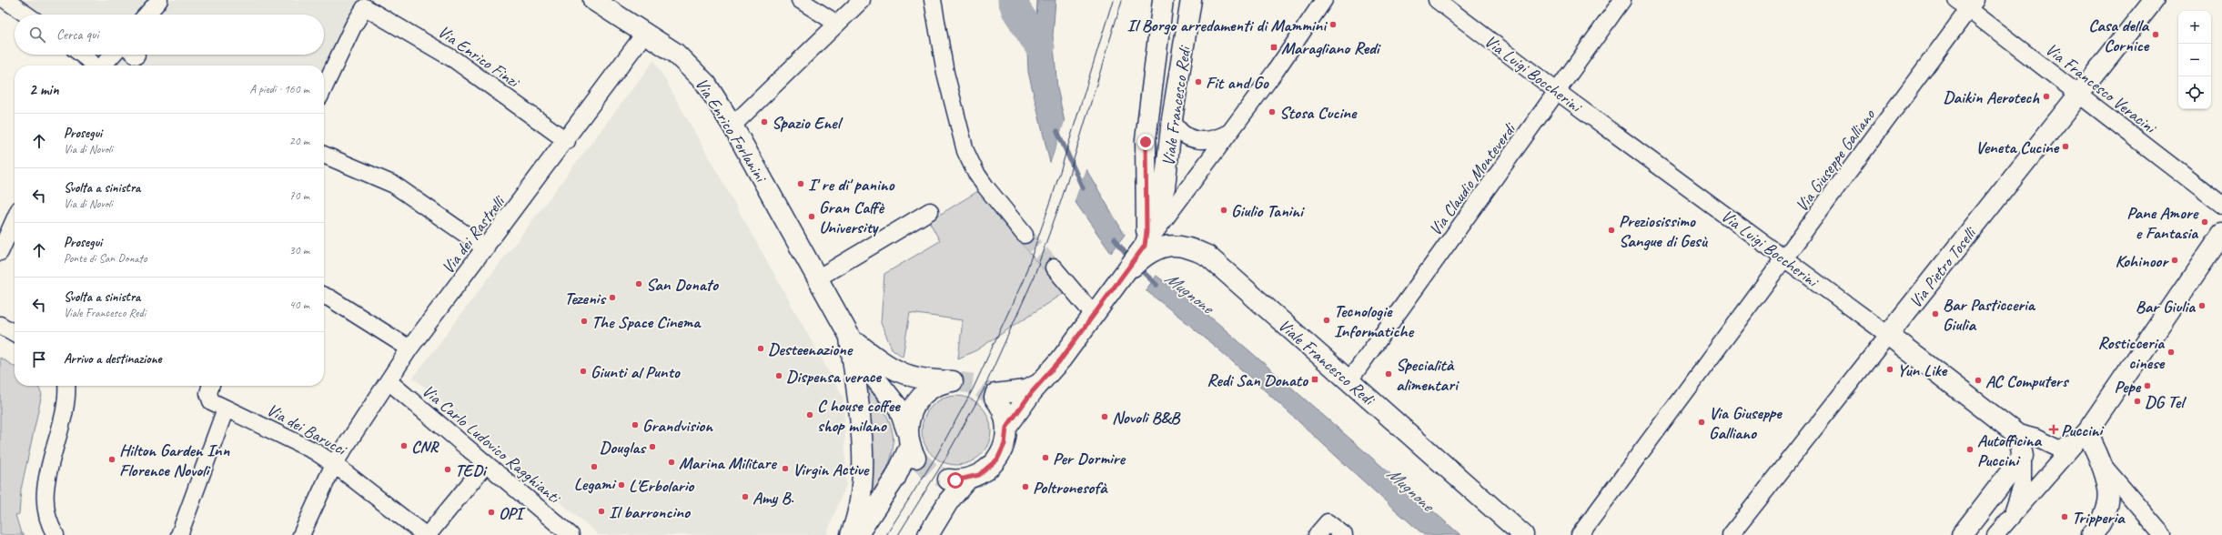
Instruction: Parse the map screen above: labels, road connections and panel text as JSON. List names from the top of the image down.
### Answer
{
  "streets": {
    "main road": [
      "Via Luigi Boccherini",
      "Viale Francesco Redi",
      "Via Enrico Forlanini",
      "Via Pietro Toselli"
    ],
    "street": [
      "Via Enrico Finzi",
      "Via Francesco Veracini",
      "Via Giuseppe Galliano",
      "Via Claudio Monteverdi",
      "Via dei Rastrelli",
      "Via dei Barucci",
      "Via Carlo Ludovico Ragghianti"
    ]
  },
  "crossings": [
    ["Via Enrico Finzi", "Via dei Rastrelli"],
    ["Via Luigi Boccherini", "Via Giuseppe Galliano"],
    ["Via Luigi Boccherini", "Via Claudio Monteverdi"],
    ["Via Luigi Boccherini", "Via Pietro Toselli"],
    ["Via Francesco Veracini", "Via Giuseppe Galliano"],
    ["Via Francesco Veracini", "Via Pietro Toselli"],
    ["Viale Francesco Redi", "Via Claudio Monteverdi"],
    ["Via Enrico Forlanini", "Via dei Rastrelli"],
    ["Via dei Rastrelli", "Via dei Barucci"],
    ["Via dei Rastrelli", "Via Carlo Ludovico Ragghianti"]
  ],
  "water": ["Mugnone"],
  "places": {
    "other": [
      "Il Borgo arredamenti di Mammini",
      "Casa della Cornice",
      "Fit and Go",
      "Daikin Aerotech",
      "Stosa Cucine",
      "Spazio Enel",
      "Veneta Cucine",
      "I' re di' panino",
      "Giulio Tanini",
      "Gran Caffè University",
      "Pane Amore e Fantasia",
      "Preziosissimo Sangue di Gesù",
      "Kohinoor",
      "San Donato",
      "Tezenis",
      "Bar Giulia",
      "Bar Pasticceria Giulia",
      "Tecnologie Informatiche",
      "The Space Cinema",
      "Desteenazione",
      "Rosticceria cinese",
      "Yun Like",
      "Giunti al Punto",
      "Specialità alimentari",
      "Dispensa verace",
      "AC Computers",
      "Pepe",
      "DG Tel",
      "C house coffee shop milano",
      "Novoli B&B",
      "Via Giuseppe Galliano",
      "Grandvision",
      "CNR",
      "Douglas",
      "Autofficina Puccini",
      "Per Dormire",
      "Hilton Garden Inn Florence Novoli",
      "Marina Militare",
      "Legami",
      "Virgin Active",
      "TEDi",
      "L'Erbolario",
      "Poltronesofà",
      "Amy B.",
      "Il barroncino",
      "OPI",
      "Tripperia"
    ],
    "transit": ["Maragliano Redi", "Redi San Donato"],
    "health": ["Puccini"]
  },
  "page": {
    "map_buttons": ["+", "−"],
    "search": "Cerca qui",
    "heading": ["2 min", "A piedi · 160 m"],
    "list": [
      ["Prosegui", "Via di Novoli", "20 m"],
      ["Svolta a sinistra", "Via di Novoli", "70 m"],
      ["Prosegui", "Ponte di San Donato", "30 m"],
      ["Svolta a sinistra", "Viale Francesco Redi", "40 m"],
      "Arrivo a destinazione"
    ]
  }
}
